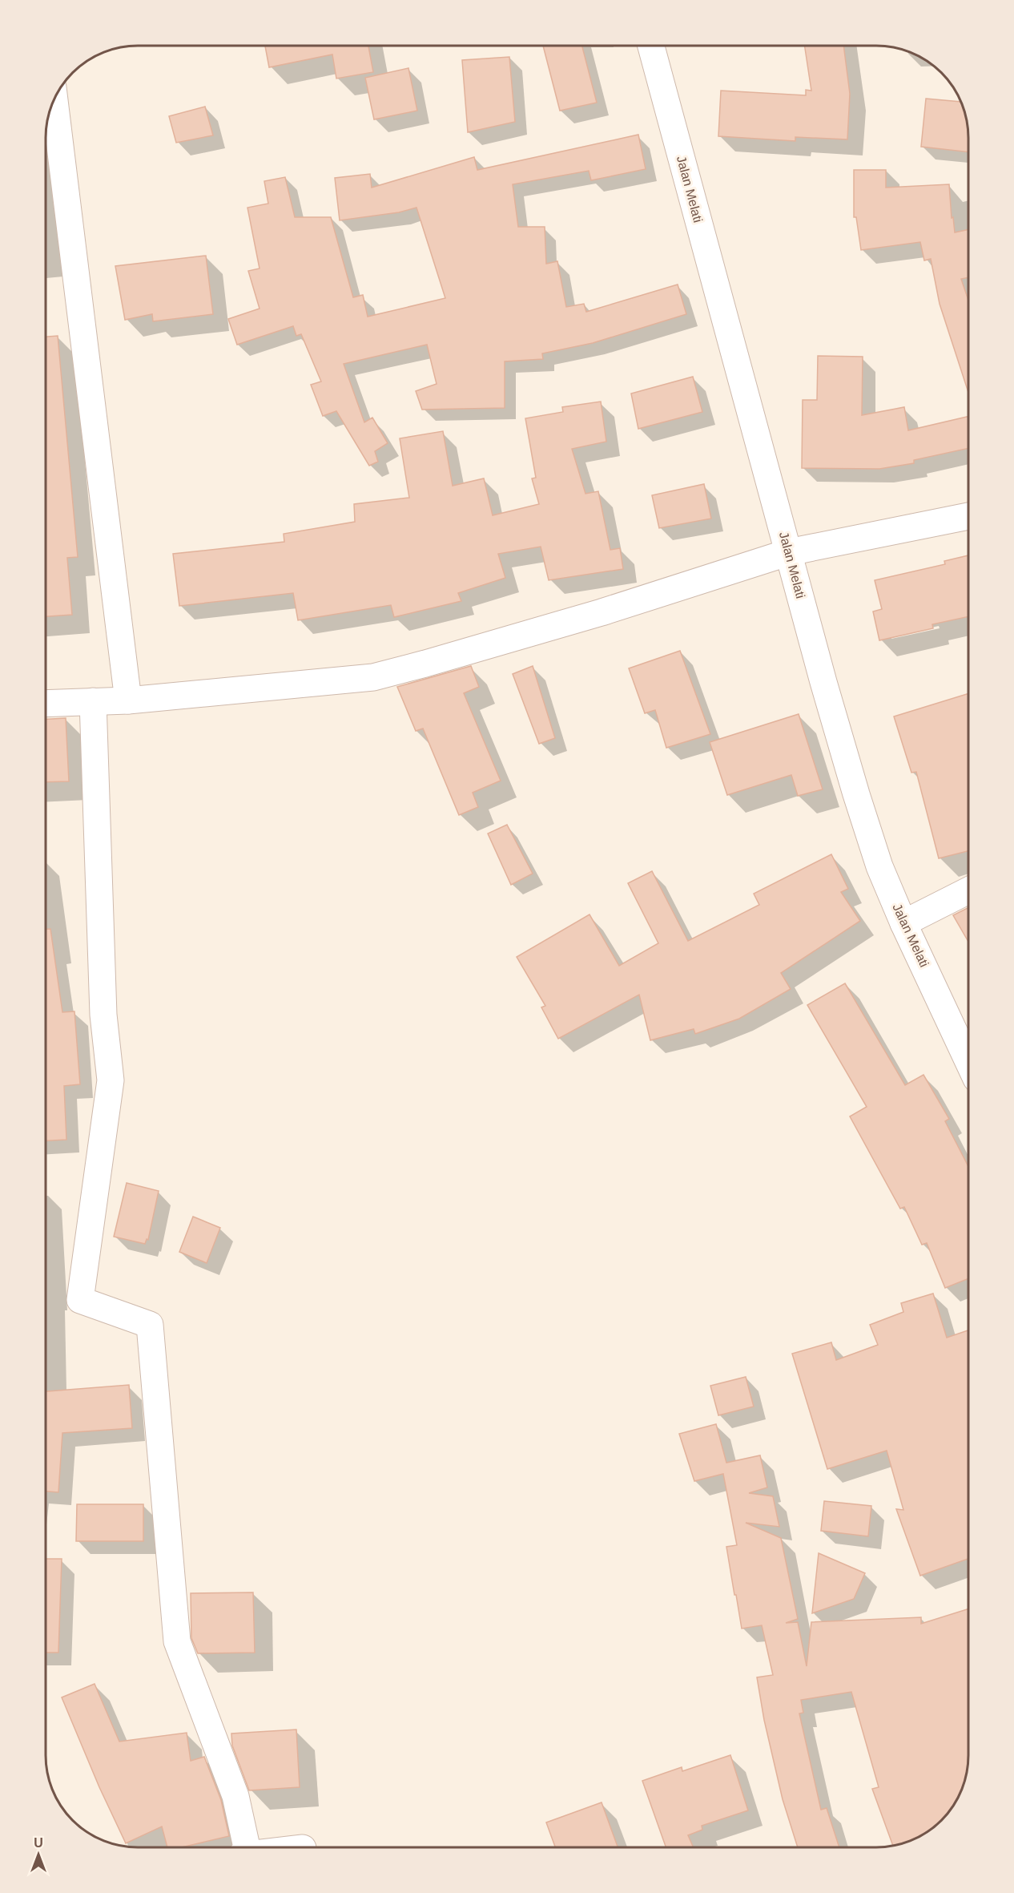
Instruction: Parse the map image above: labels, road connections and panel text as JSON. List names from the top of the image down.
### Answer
{
  "streets": {
    "street": ["Jalan Melati"]
  },
  "north": "top"
}
